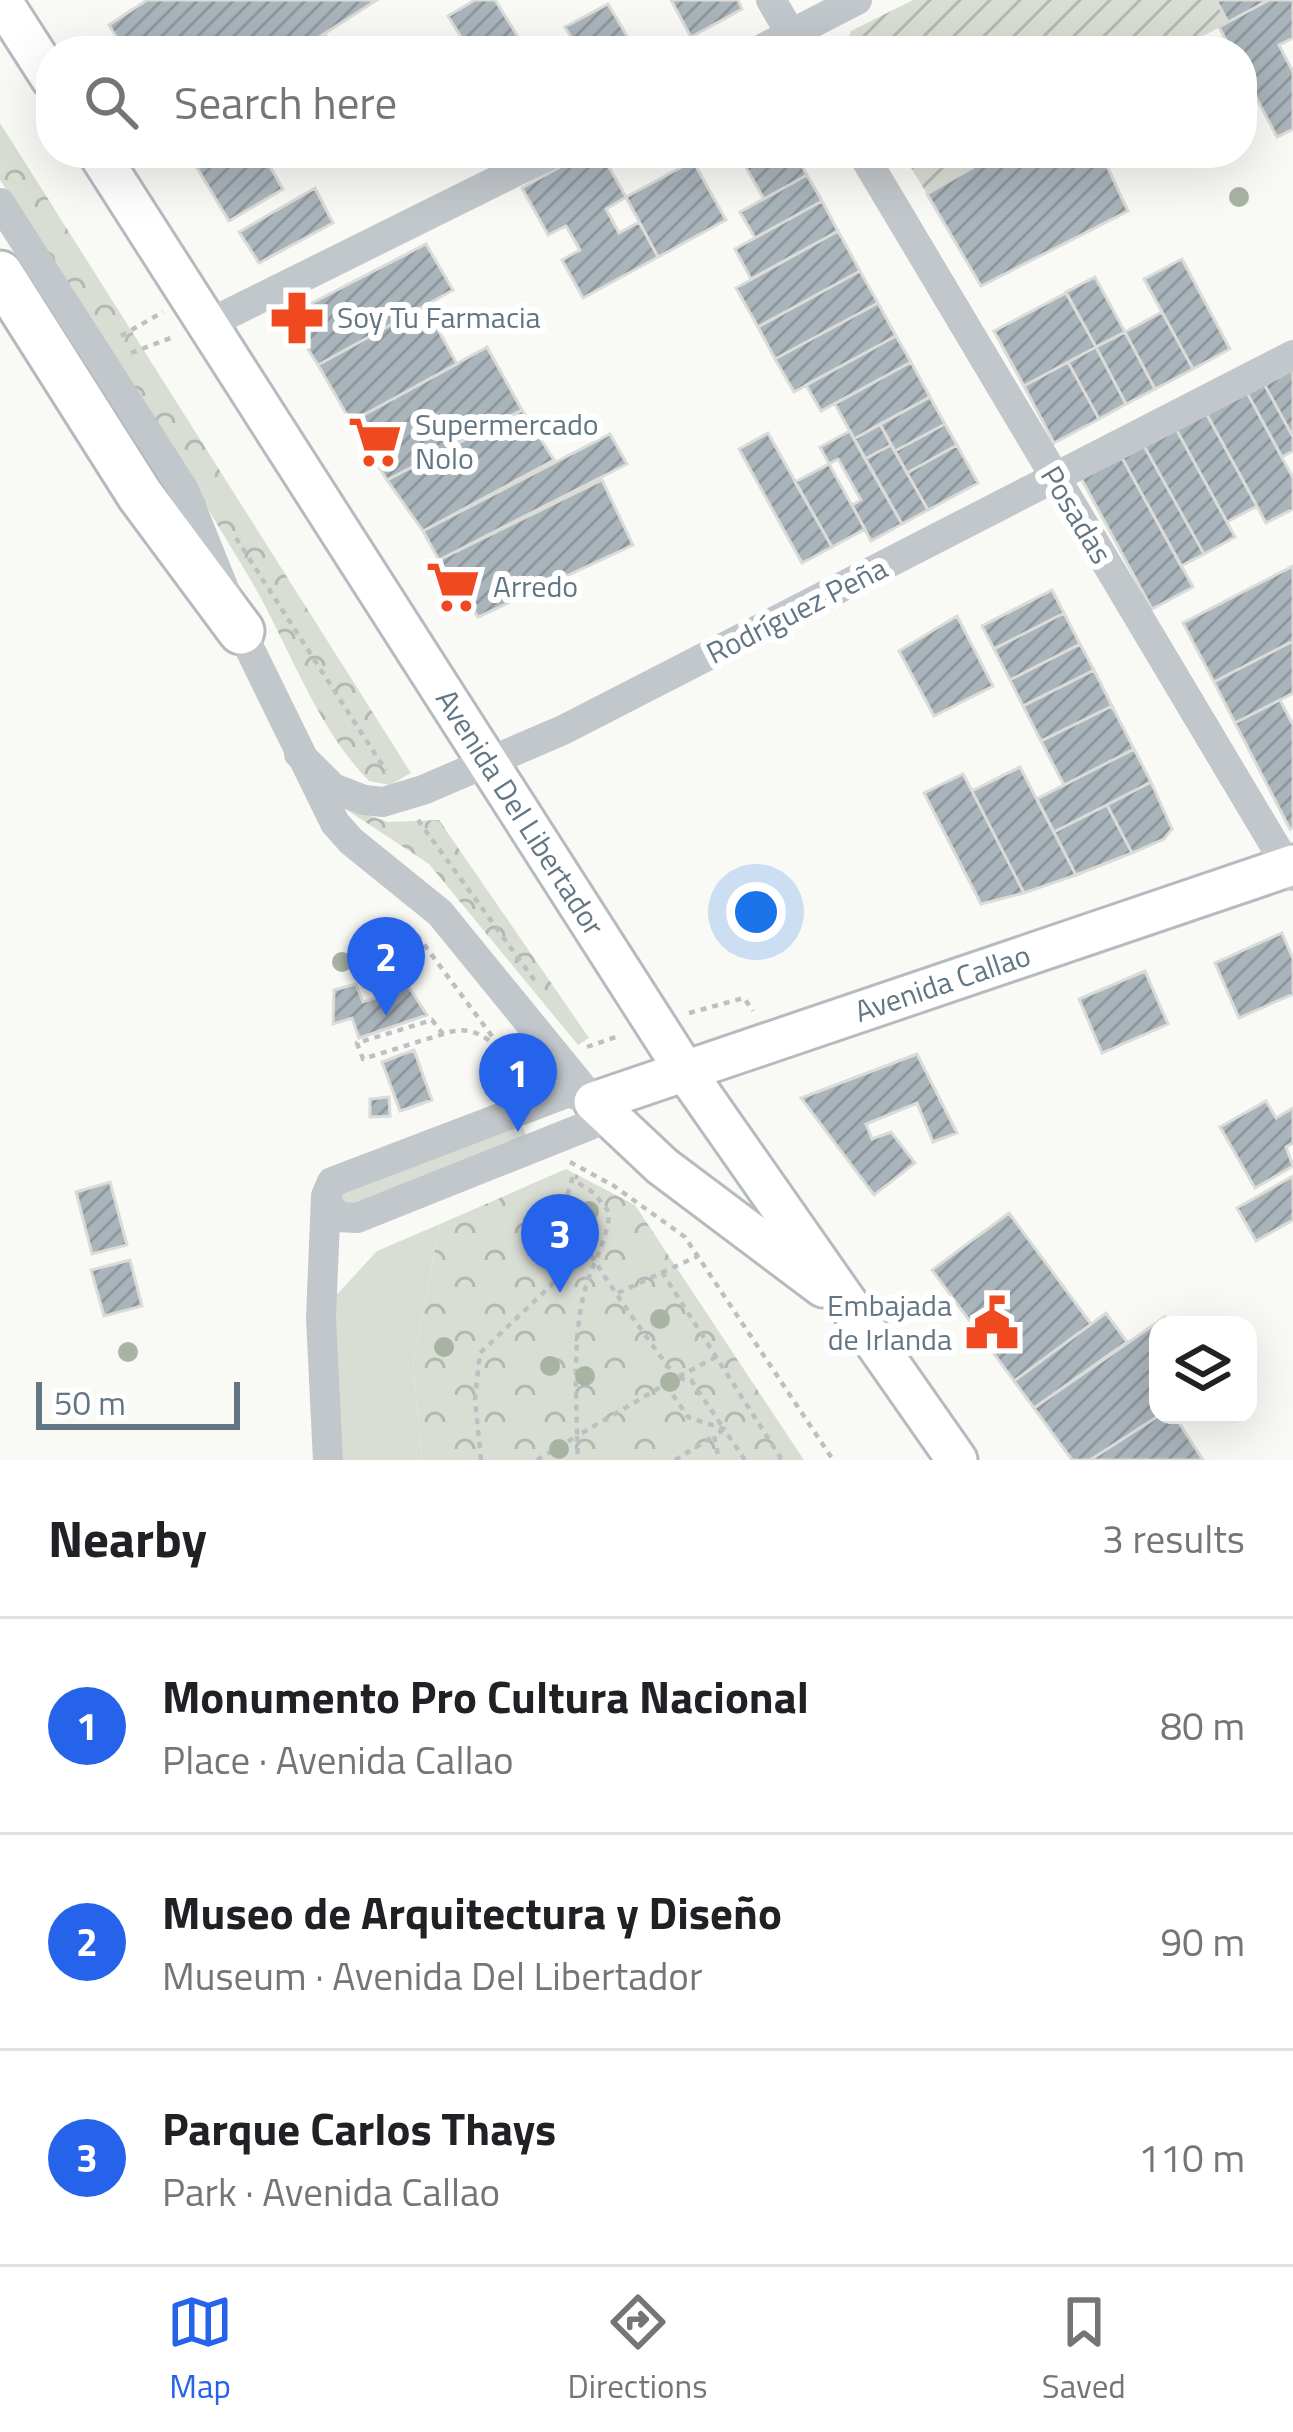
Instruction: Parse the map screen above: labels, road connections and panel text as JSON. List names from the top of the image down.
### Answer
{
  "streets": {
    "main road": ["Avenida Del Libertador", "Avenida Callao"],
    "street": ["Posadas", "Rodríguez Peña"]
  },
  "crossings": [
    ["Posadas", "Rodríguez Peña"],
    ["Posadas", "Avenida Callao"],
    ["Rodríguez Peña", "Avenida Del Libertador"],
    ["Avenida Del Libertador", "Avenida Callao"]
  ],
  "places": {
    "pharmacy": ["Soy Tu Farmacia"],
    "supermarket": ["Supermercado Nolo", "Arredo"],
    "public building": ["Embajada de Irlanda"]
  },
  "scale_bar": "50 m",
  "page": {
    "search": "Search here",
    "pins": ["2", "1", "3"],
    "scale": "50 m",
    "heading": ["Nearby", "3 results"],
    "list": [
      {
        "mark": "1",
        "name": "Monumento Pro Cultura Nacional",
        "note": "Place · Avenida Callao",
        "value": "80 m"
      },
      {
        "mark": "2",
        "name": "Museo de Arquitectura y Diseño",
        "note": "Museum · Avenida Del Libertador",
        "value": "90 m"
      },
      {
        "mark": "3",
        "name": "Parque Carlos Thays",
        "note": "Park · Avenida Callao",
        "value": "110 m"
      }
    ],
    "nav": ["Map", "Directions", "Saved"]
  }
}
